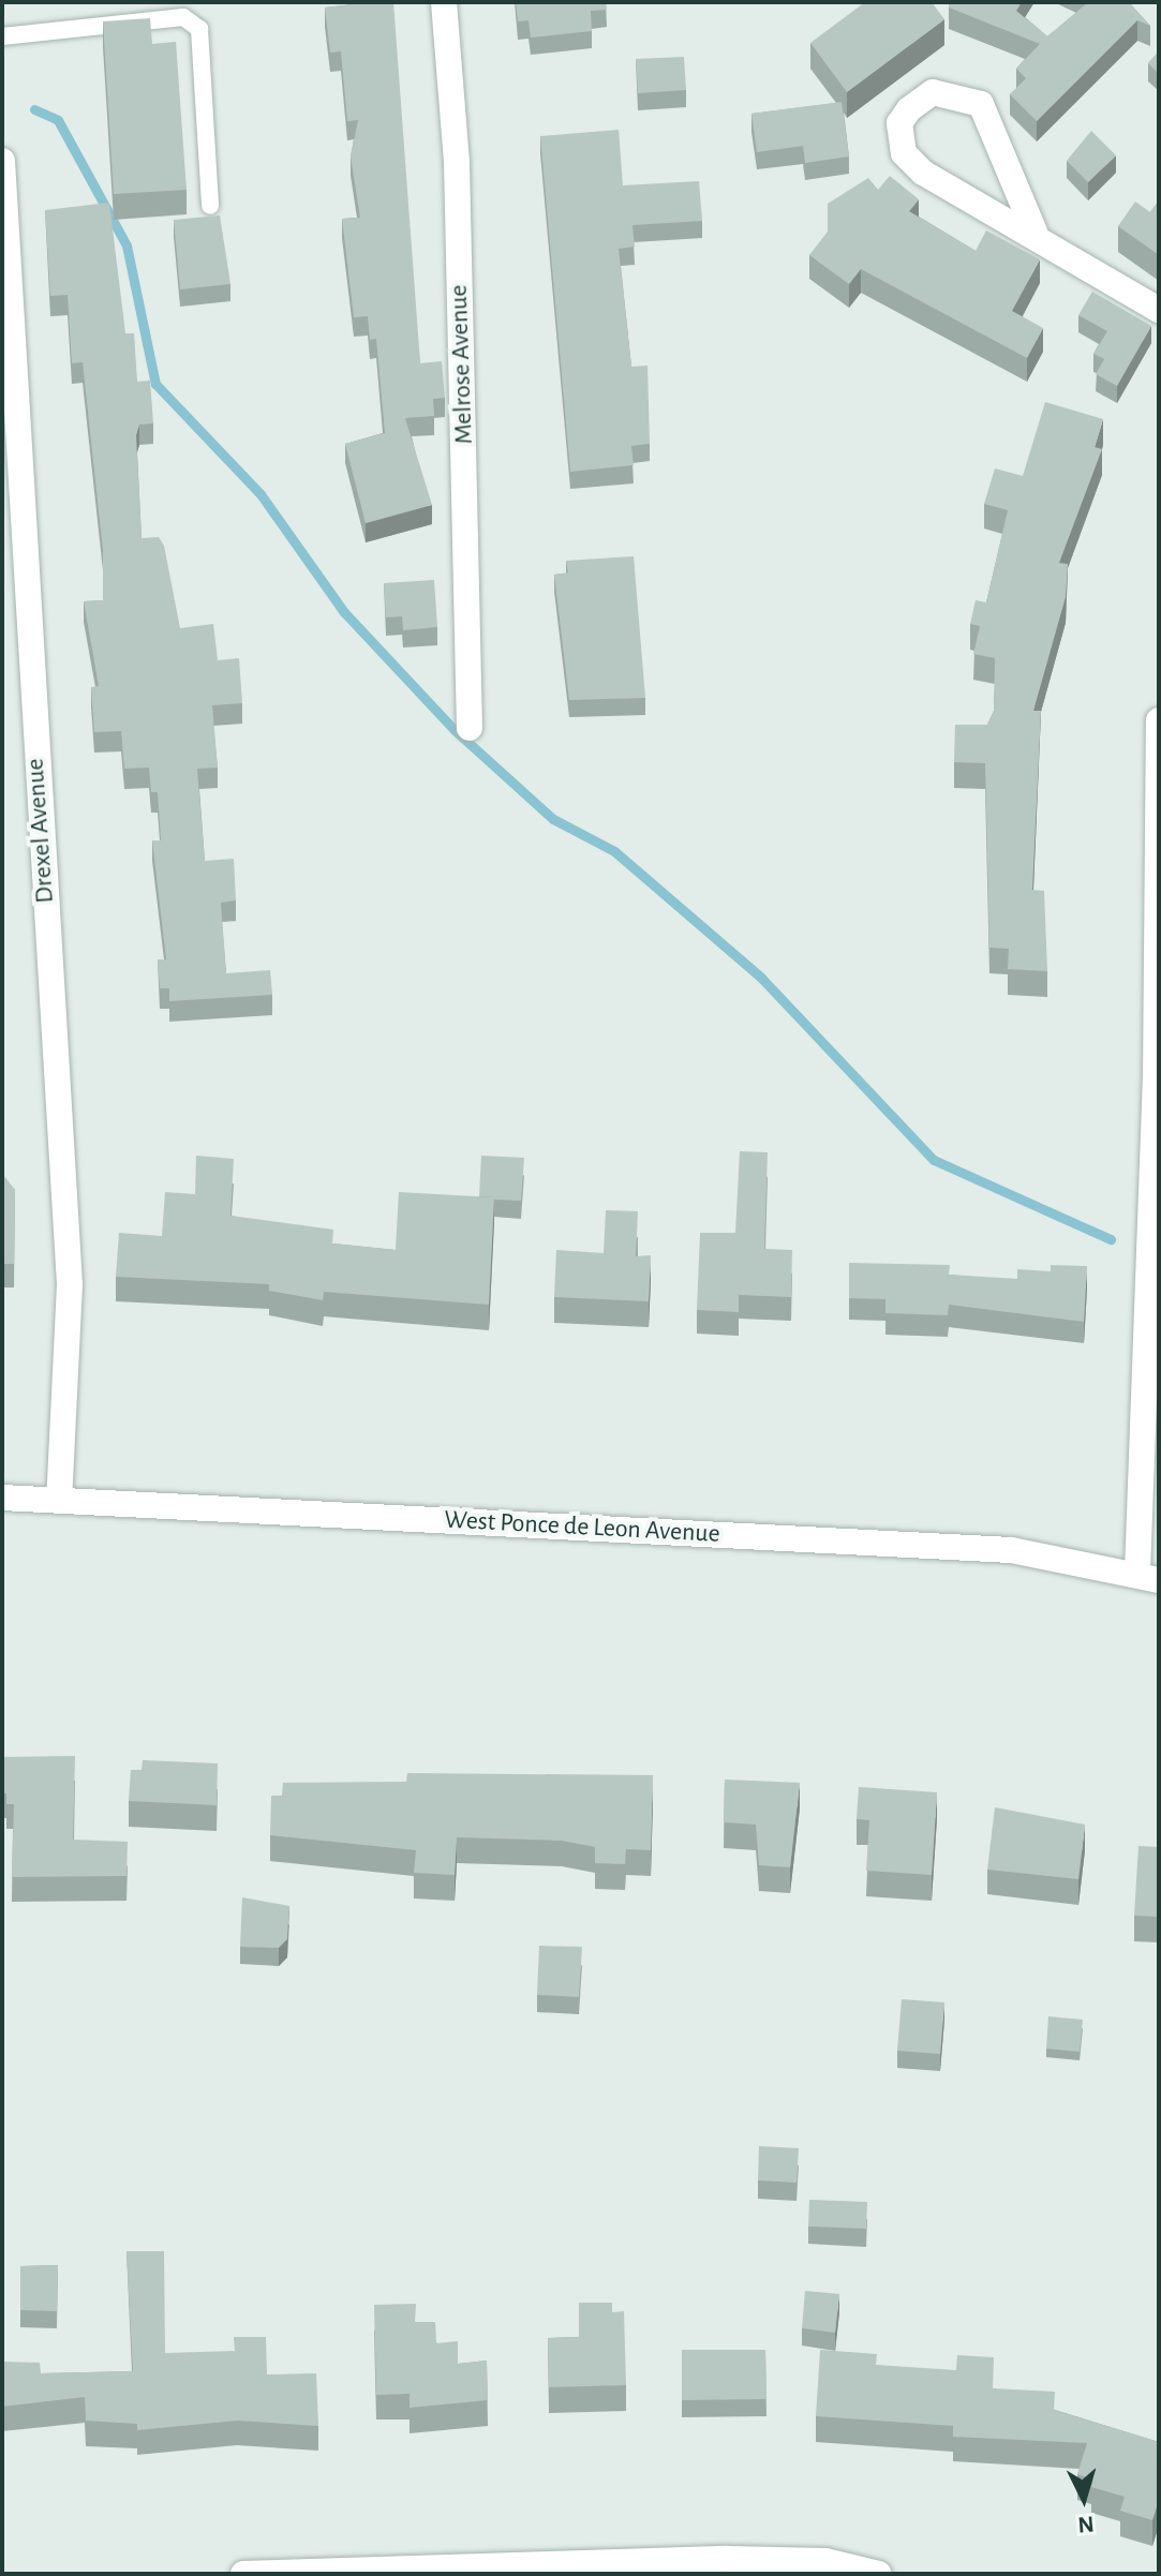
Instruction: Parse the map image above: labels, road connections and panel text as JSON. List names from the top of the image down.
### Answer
{
  "streets": {
    "street": ["Melrose Avenue", "Drexel Avenue", "West Ponce de Leon Avenue"]
  },
  "crossings": [
    ["Drexel Avenue", "West Ponce de Leon Avenue"]
  ],
  "north": "bottom"
}
